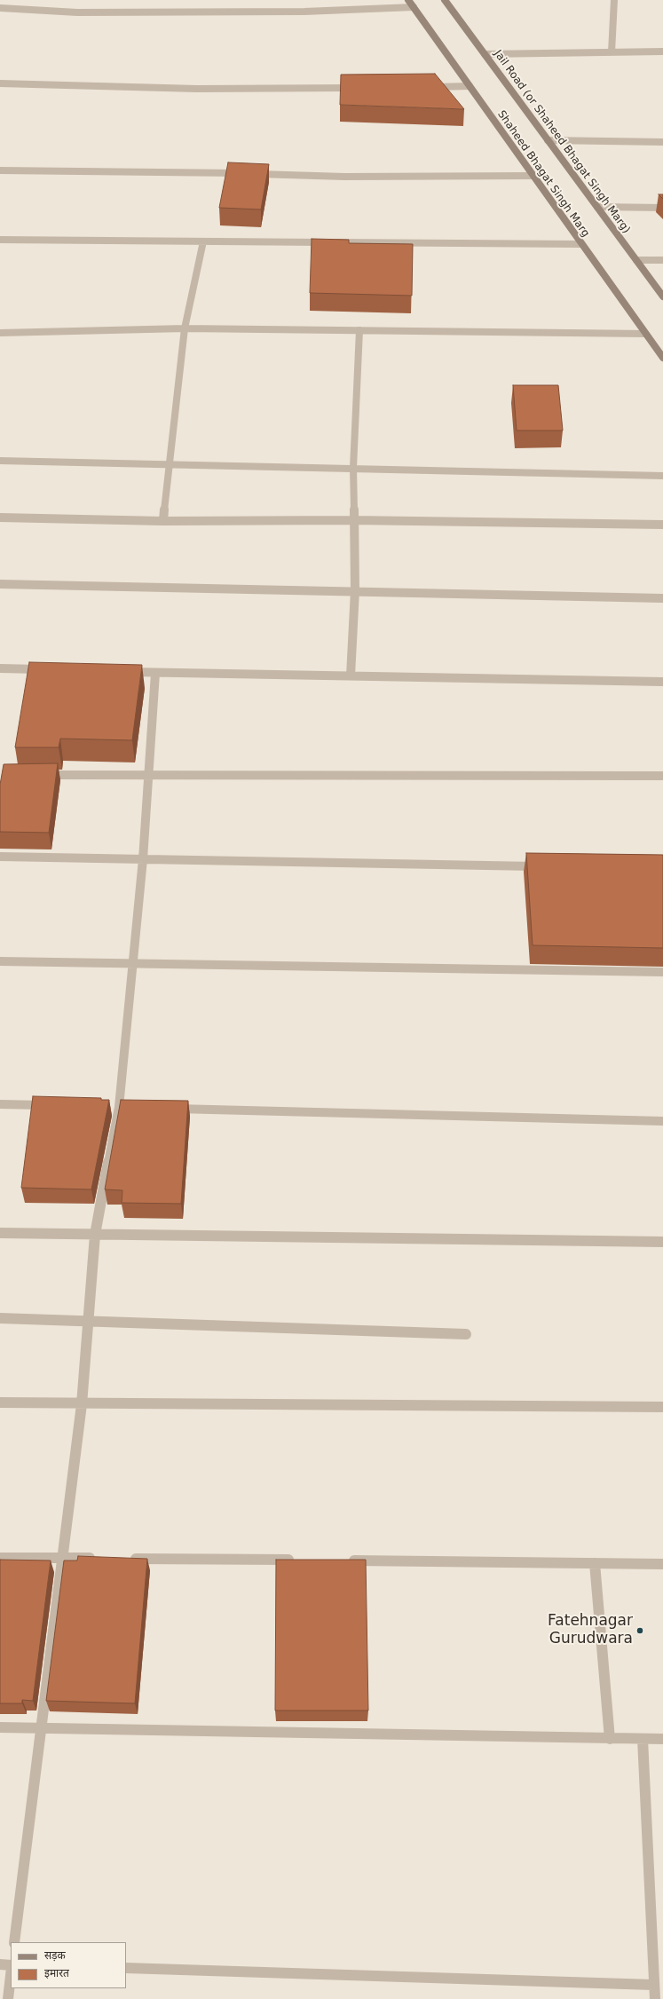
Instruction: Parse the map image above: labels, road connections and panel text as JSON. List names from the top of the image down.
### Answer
{
  "streets": {
    "main road": ["Jail Road (or Shaheed Bhagat Singh Marg)", "Shaheed Bhagat Singh Marg"]
  },
  "places": ["Fatehnagar Gurudwara"],
  "legend": ["सड़क", "इमारत"]
}
